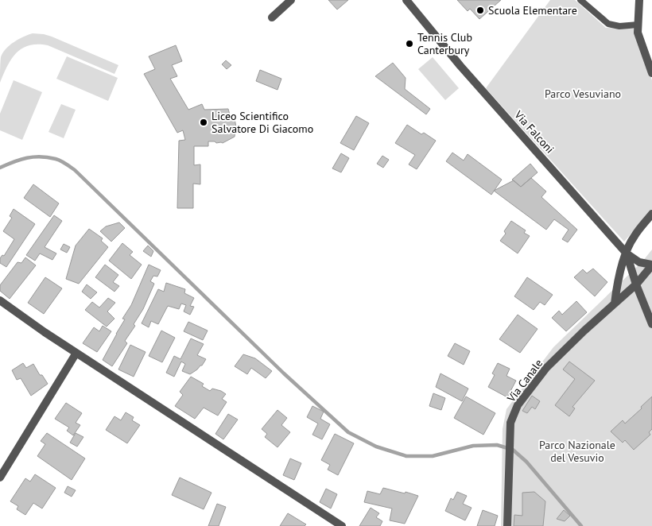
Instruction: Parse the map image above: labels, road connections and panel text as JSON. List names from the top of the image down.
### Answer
{
  "streets": {
    "street": ["Via Falconi", "Via Canale"]
  },
  "crossings": [
    ["Via Falconi", "Via Canale"]
  ],
  "parks": ["Parco Vesuviano", "Parco Nazionale del Vesuvio"],
  "places": ["Scuola Elementare", "Tennis Club Canterbury", "Liceo Scientifico Salvatore Di Giacomo"]
}
